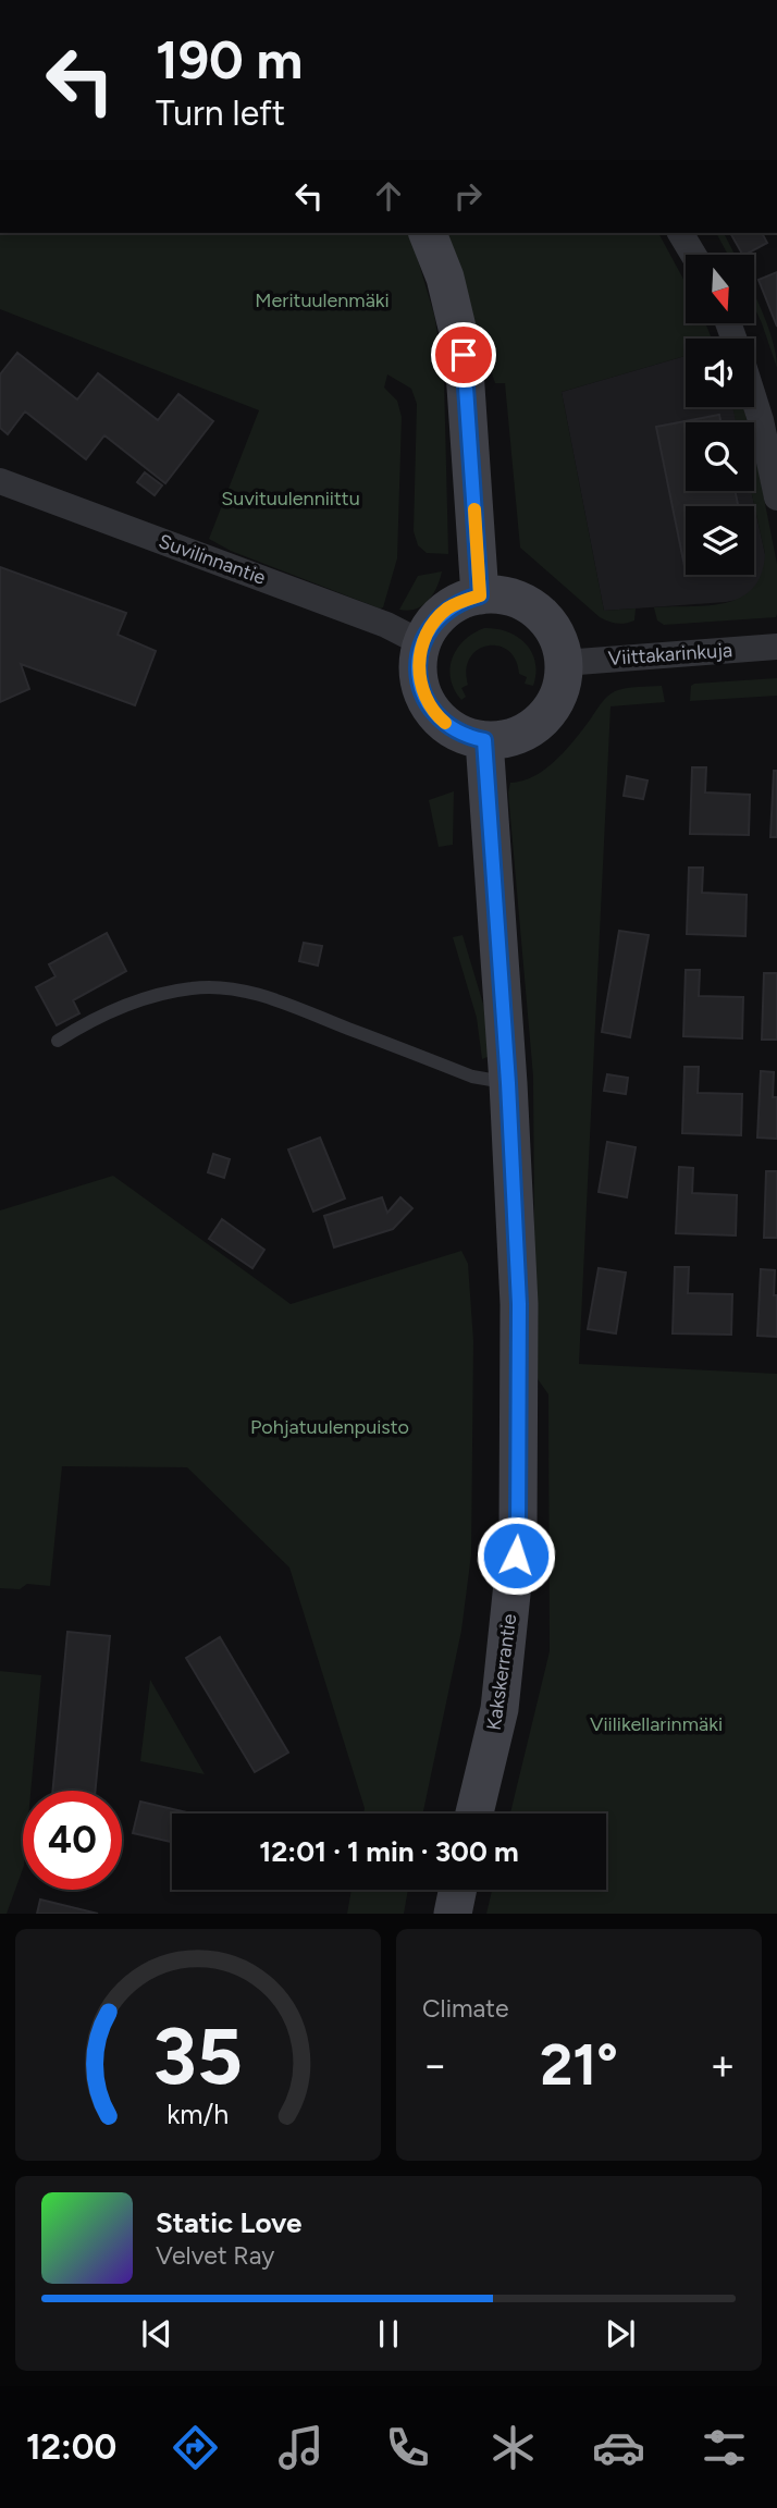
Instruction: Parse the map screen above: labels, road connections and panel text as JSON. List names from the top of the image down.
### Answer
{
  "streets": {
    "street": ["Suvilinnantie", "Viittakarinkuja", "Kakskerrantie"]
  },
  "crossings": [
    ["Suvilinnantie", "Viittakarinkuja"],
    ["Suvilinnantie", "Kakskerrantie"],
    ["Viittakarinkuja", "Kakskerrantie"]
  ],
  "parks": [
    "Merituulenmäki",
    "Suvituulenniittu",
    "Pohjatuulenpuisto",
    "Viilikellarinmäki"
  ],
  "north": "bottom",
  "page": {
    "turn": ["190 m", "Turn left"],
    "limit": "40",
    "trip": "12:01 · 1 min · 300 m",
    "tile": "Climate",
    "heat": ["−", "21°", "+"],
    "song": ["Static Love", "Velvet Ray"],
    "tabs": "12:00",
    "gauge": ["35", "km/h"]
  }
}
